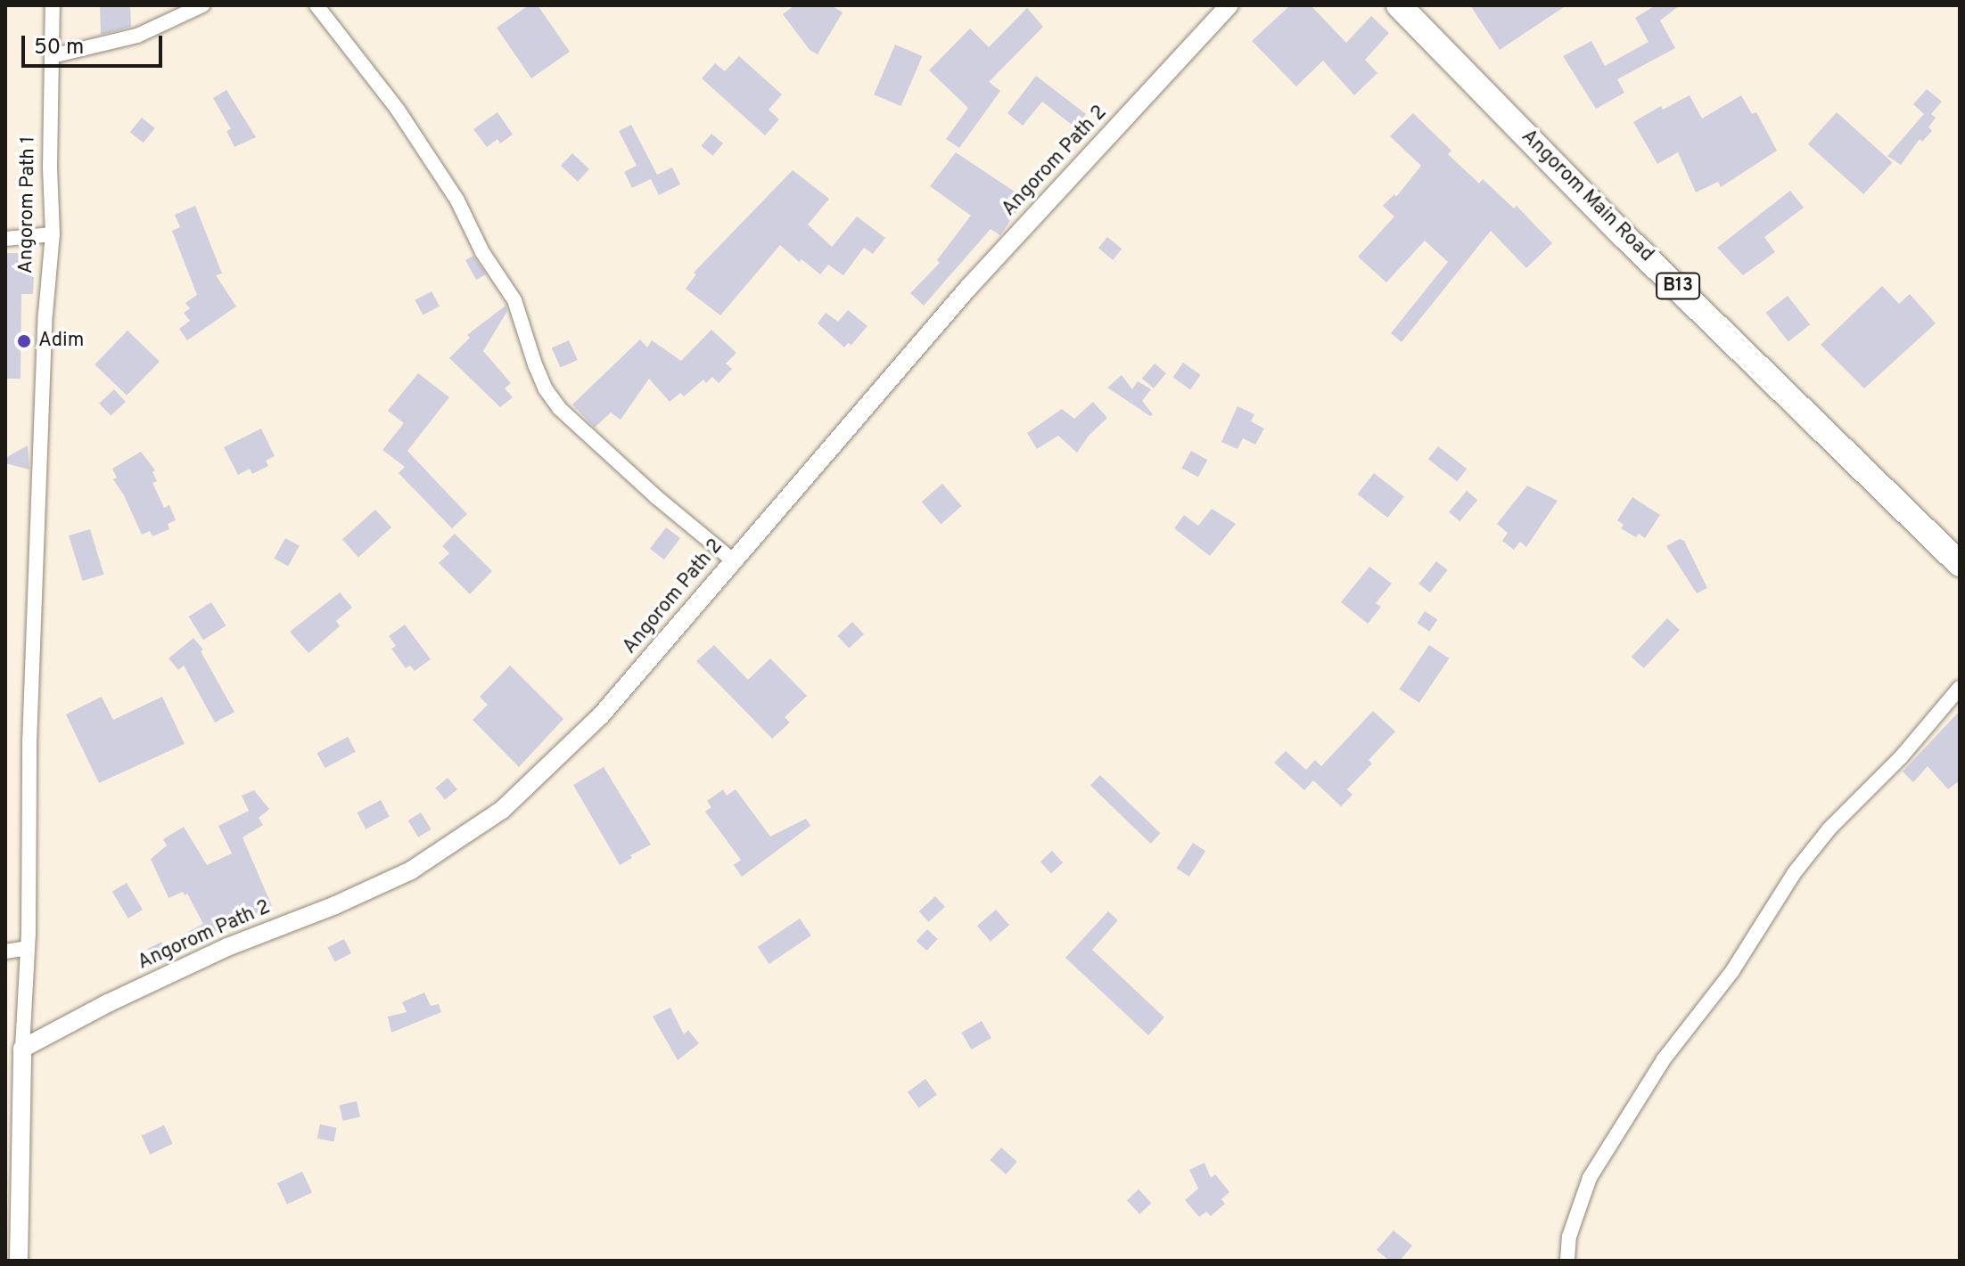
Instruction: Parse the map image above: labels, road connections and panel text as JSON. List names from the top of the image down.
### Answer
{
  "streets": {
    "highway": ["Angorom Main Road", "B13"],
    "street": ["Angorom Path 2", "Angorom Path 1"]
  },
  "crossings": [
    ["Angorom Path 2", "Angorom Path 1"]
  ],
  "places": ["Adim"],
  "scale_bar": "50 m"
}
